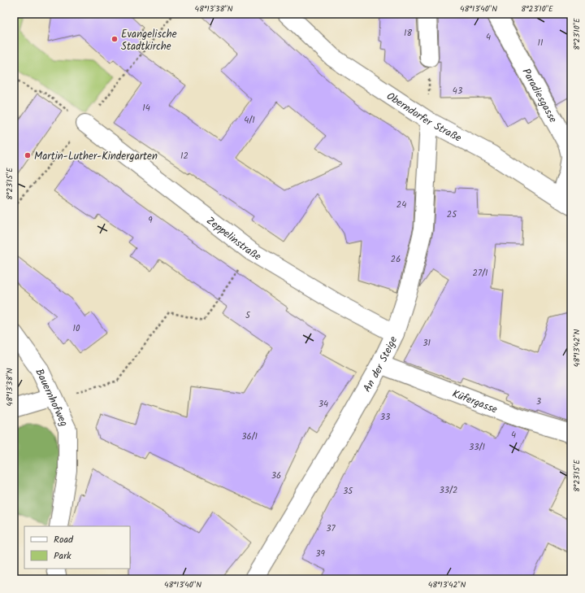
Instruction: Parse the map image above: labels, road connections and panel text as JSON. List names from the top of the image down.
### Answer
{
  "streets": {
    "street": [
      "Paradiesgasse",
      "Oberndorfer Straße",
      "Zeppelinstraße",
      "An der Steige",
      "Bauernhofweg",
      "Küfergasse"
    ]
  },
  "crossings": [
    ["Paradiesgasse", "Oberndorfer Straße"],
    ["Oberndorfer Straße", "An der Steige"],
    ["Zeppelinstraße", "An der Steige"],
    ["An der Steige", "Küfergasse"]
  ],
  "places": ["Evangelische Stadtkirche", "Martin-Luther-Kindergarten"],
  "house_numbers": [
    "18",
    "4",
    "11",
    "43",
    "14",
    "4/1",
    "12",
    "24",
    "25",
    "9",
    "26",
    "27/1",
    "5",
    "10",
    "31",
    "3",
    "34",
    "33",
    "4",
    "36/1",
    "33/1",
    "36",
    "33/2",
    "35",
    "37",
    "39"
  ],
  "legend": ["Road", "Park"],
  "coordinates": [
    "48°13'38\"N",
    "48°13'40\"N",
    "8°23'10\"E",
    "8°23'15\"E",
    "48°13'42\"N"
  ]
}
